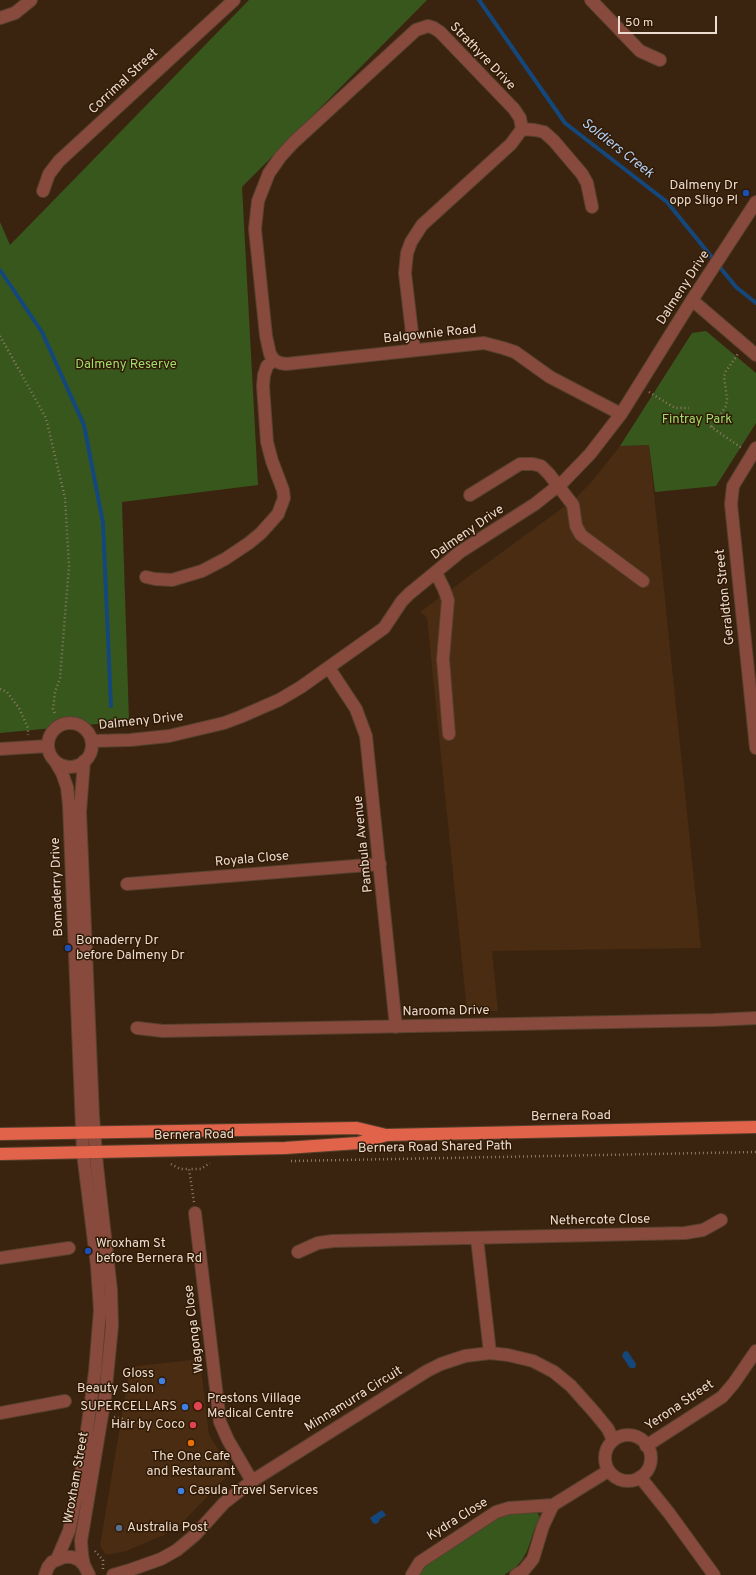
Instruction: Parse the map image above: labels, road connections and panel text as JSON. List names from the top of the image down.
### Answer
{
  "streets": {
    "main road": ["Bernera Road"],
    "street": [
      "Strathyre Drive",
      "Corrimal Street",
      "Dalmeny Drive",
      "Balgownie Road",
      "Geraldton Street",
      "Pambula Avenue",
      "Royala Close",
      "Bomaderry Drive",
      "Narooma Drive",
      "Nethercote Close",
      "Wagonga Close",
      "Minnamurra Circuit",
      "Yerona Street",
      "Wroxham Street",
      "Kydra Close"
    ],
    "path": ["Bernera Road Shared Path"]
  },
  "crossings": [
    ["Strathyre Drive", "Balgownie Road"],
    ["Dalmeny Drive", "Balgownie Road"],
    ["Dalmeny Drive", "Pambula Avenue"],
    ["Dalmeny Drive", "Bomaderry Drive"],
    ["Pambula Avenue", "Royala Close"],
    ["Pambula Avenue", "Narooma Drive"],
    ["Bomaderry Drive", "Bernera Road"],
    ["Bomaderry Drive", "Wroxham Street"],
    ["Bernera Road", "Wroxham Street"],
    ["Wagonga Close", "Minnamurra Circuit"],
    ["Minnamurra Circuit", "Yerona Street"],
    ["Minnamurra Circuit", "Kydra Close"],
    ["Yerona Street", "Kydra Close"]
  ],
  "water": ["Soldiers Creek"],
  "parks": ["Dalmeny Reserve", "Fintray Park"],
  "places": [
    "Dalmeny Dr opp Sligo Pl",
    "Bomaderry Dr before Dalmeny Dr",
    "Wroxham St before Bernera Rd",
    "Gloss Beauty Salon",
    "Prestons Village Medical Centre",
    "SUPERCELLARS",
    "Hair by Coco",
    "The One Cafe and Restaurant",
    "Casula Travel Services",
    "Australia Post"
  ],
  "scale_bar": "50 m"
}
